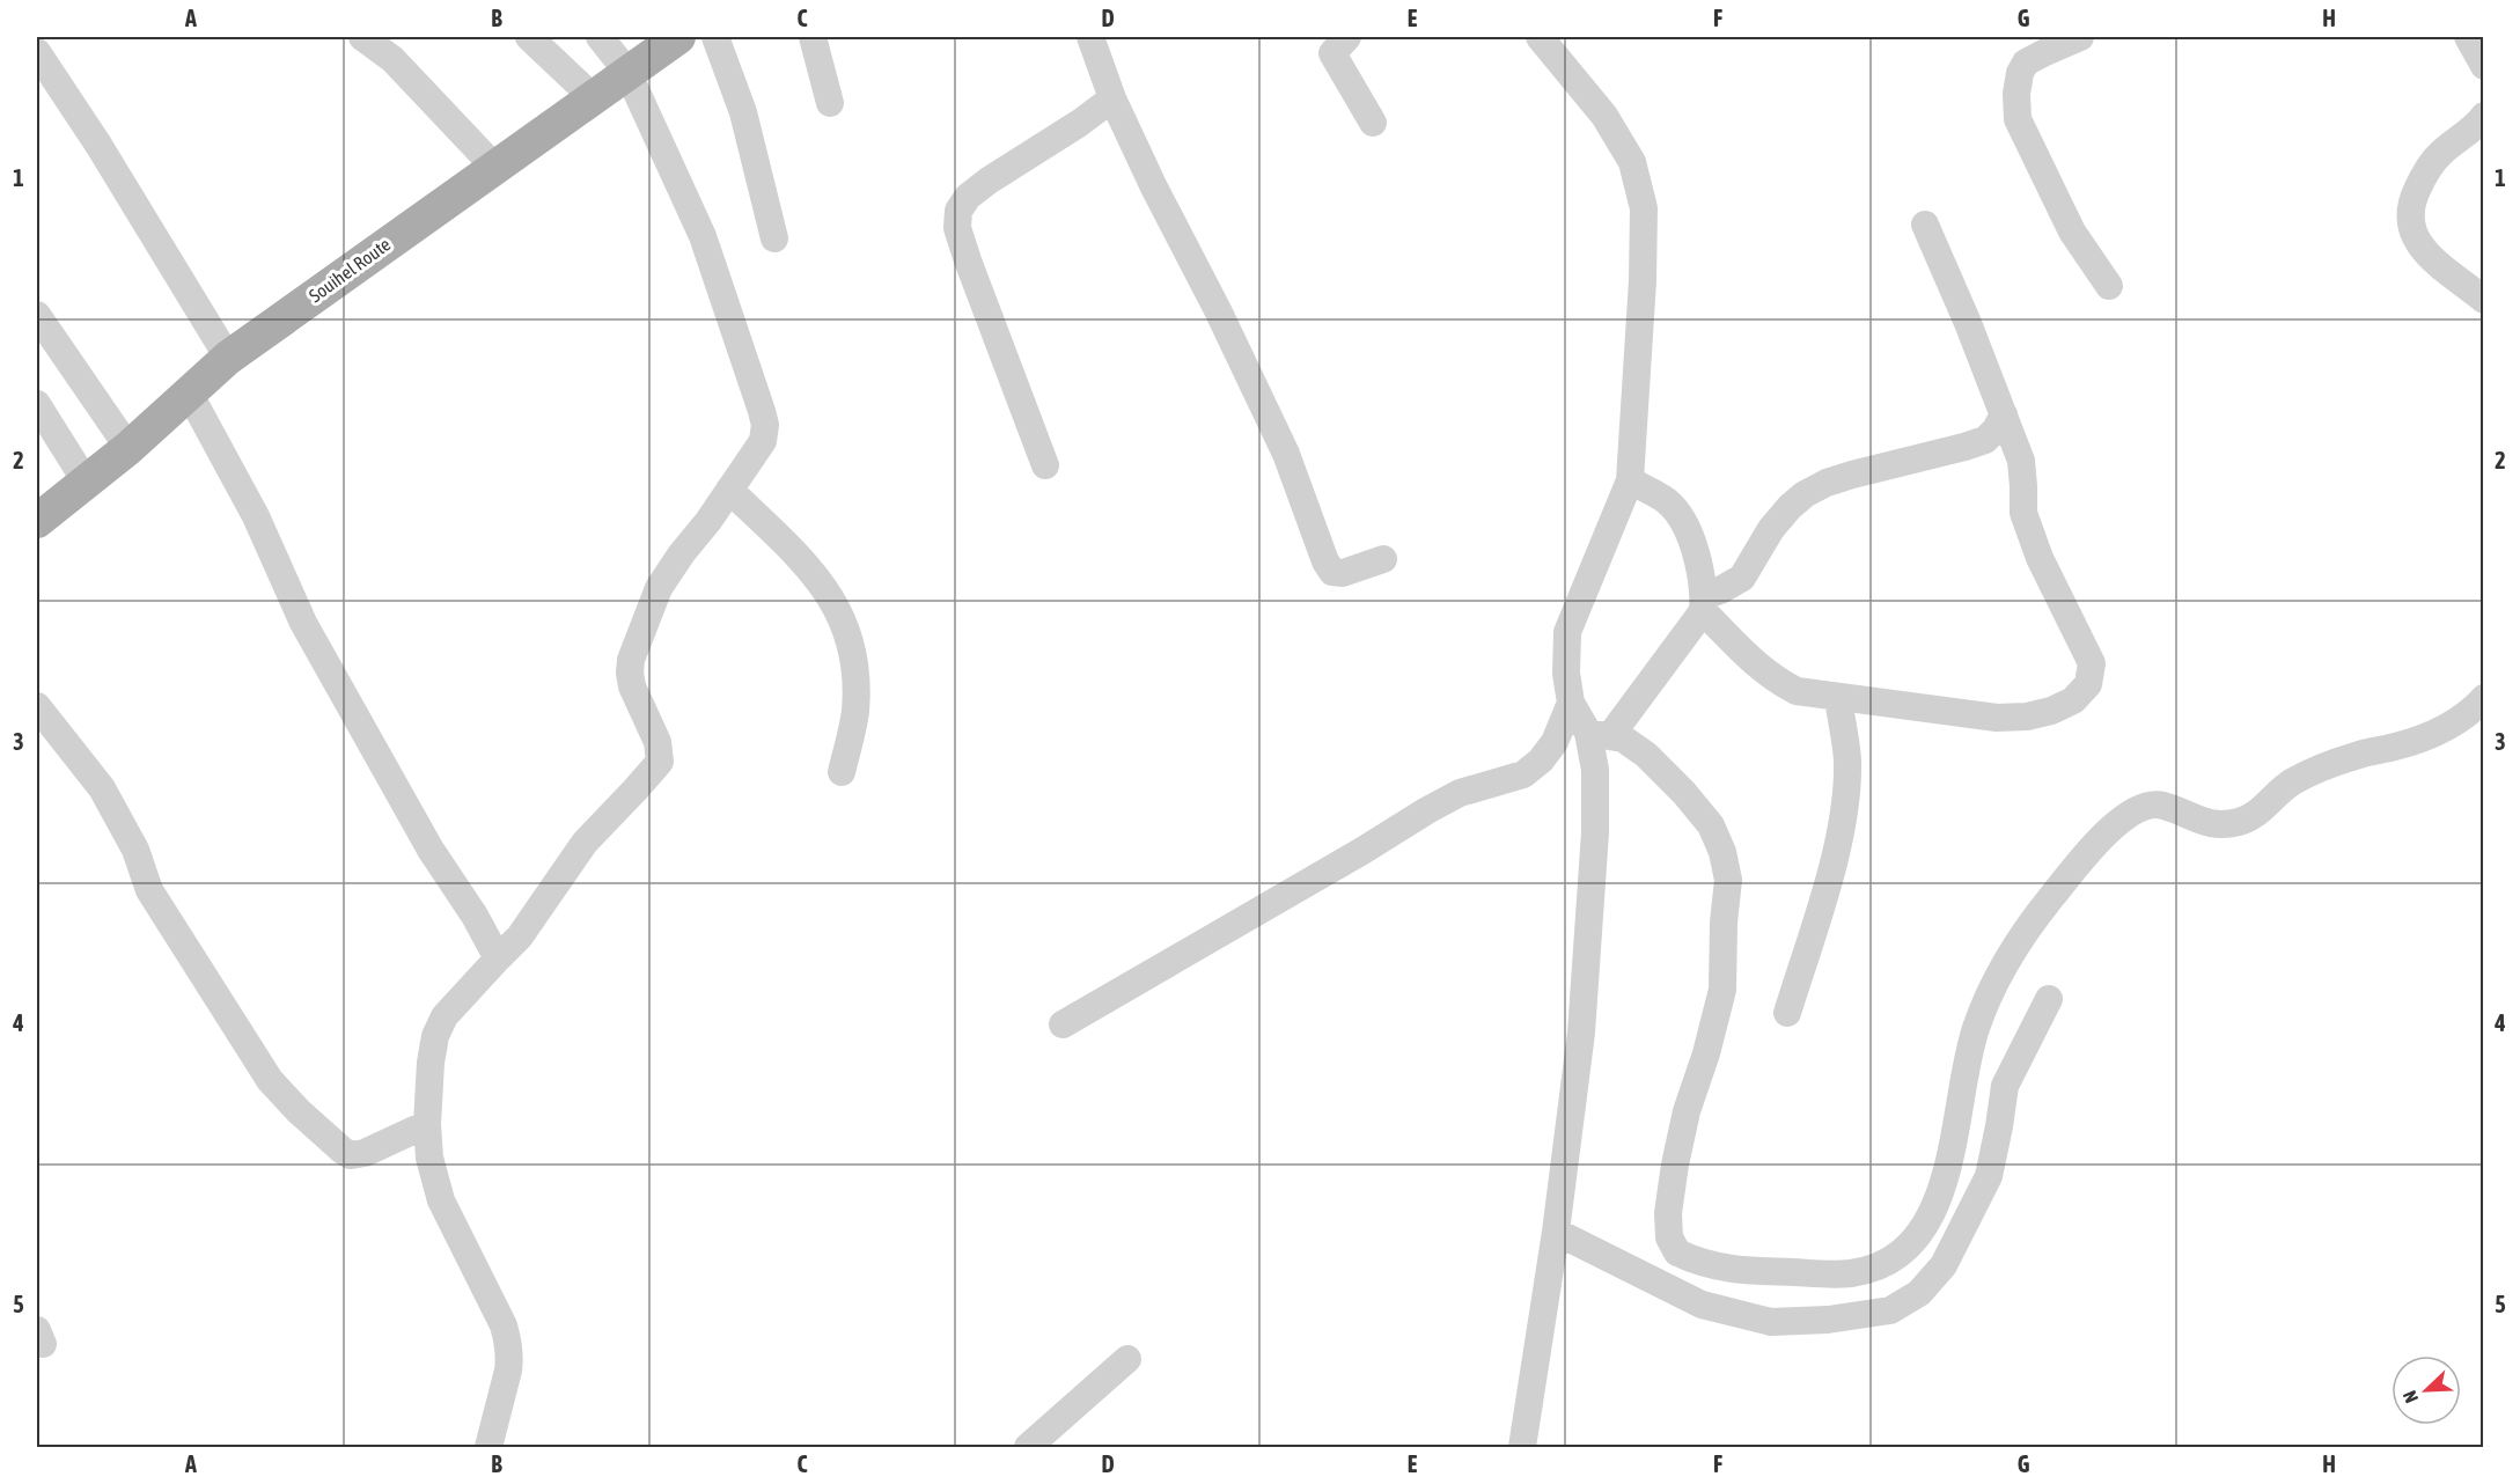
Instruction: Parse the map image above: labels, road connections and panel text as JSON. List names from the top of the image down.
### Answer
{
  "streets": {
    "main road": ["Souihel Route"]
  },
  "north": "bottom left",
  "grid": {
    "columns": [
      "A",
      "B",
      "C",
      "D",
      "E",
      "F",
      "G",
      "H"
    ],
    "rows": [
      "1",
      "2",
      "3",
      "4",
      "5"
    ]
  }
}
